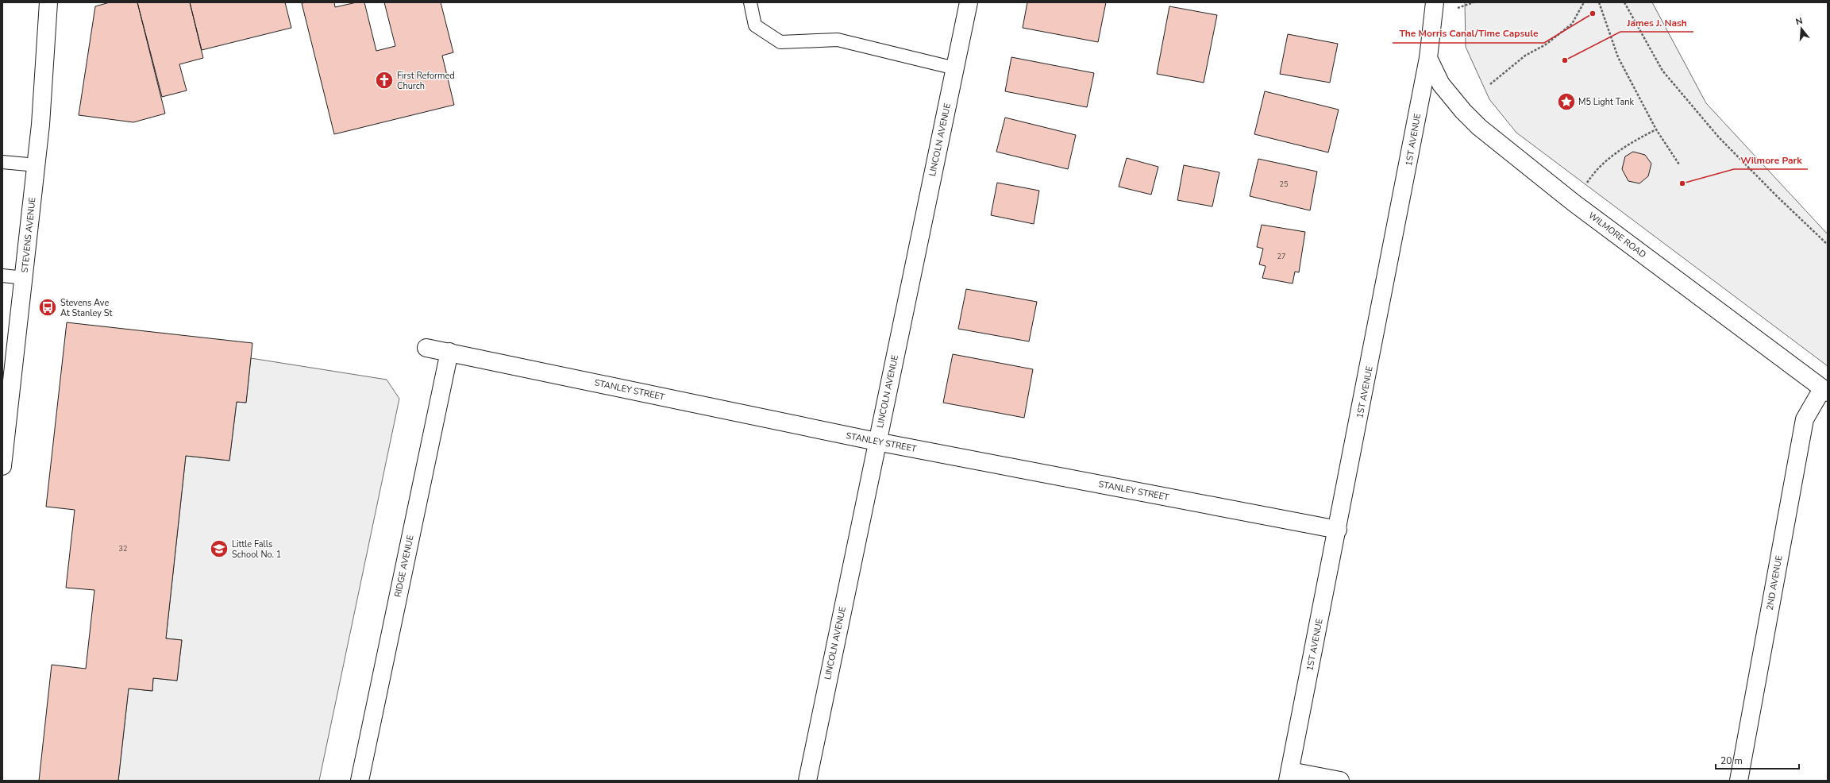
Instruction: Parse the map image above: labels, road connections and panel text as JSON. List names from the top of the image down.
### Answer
{
  "streets": {
    "street": [
      "LINCOLN AVENUE",
      "1ST AVENUE",
      "STEVENS AVENUE",
      "WILMORE ROAD",
      "STANLEY STREET",
      "RIDGE AVENUE",
      "2ND AVENUE"
    ]
  },
  "crossings": [
    ["LINCOLN AVENUE", "STANLEY STREET"],
    ["1ST AVENUE", "WILMORE ROAD"],
    ["1ST AVENUE", "STANLEY STREET"],
    ["WILMORE ROAD", "2ND AVENUE"],
    ["STANLEY STREET", "RIDGE AVENUE"]
  ],
  "places": {
    "other": ["The Morris Canal/Time Capsule", "James J. Nash", "Wilmore Park"],
    "church": ["First Reformed Church"],
    "place": ["M5 Light Tank"],
    "bus stop": ["Stevens Ave At Stanley St"],
    "school or university": ["Little Falls School No. 1"]
  },
  "house_numbers": ["25", "27", "32"],
  "scale_bar": "20 m",
  "north": "top"
}
